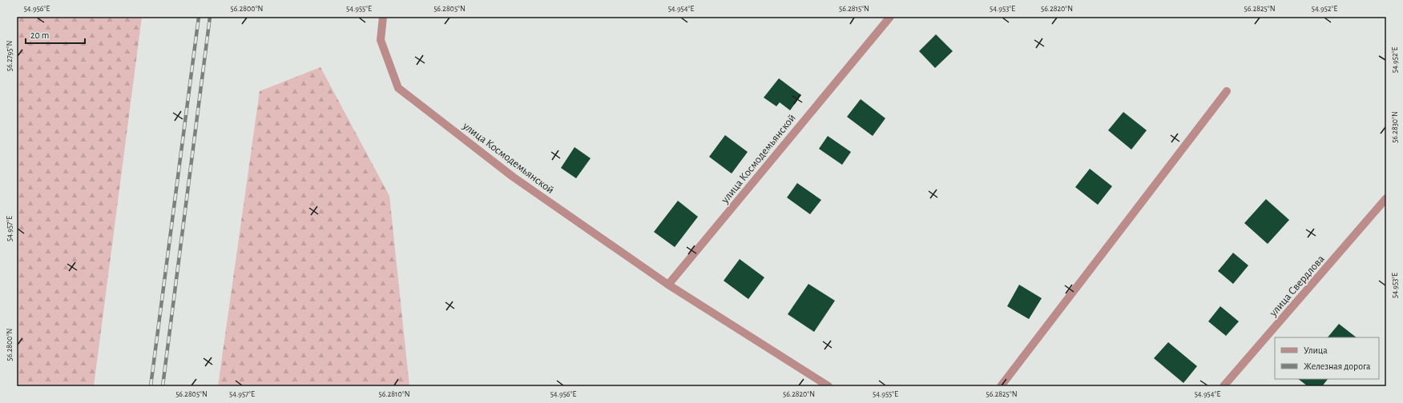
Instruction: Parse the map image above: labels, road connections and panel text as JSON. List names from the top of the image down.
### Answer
{
  "streets": {
    "street": ["улица Космодемьянской", "улица Свердлова"]
  },
  "legend": ["Улица", "Железная дорога"],
  "scale_bar": "20 m",
  "coordinates": [
    "54.956°E",
    "56.2800°N",
    "54.955°E",
    "56.2805°N",
    "54.954°E",
    "56.2815°N",
    "54.953°E",
    "56.2820°N",
    "56.2825°N",
    "54.952°E",
    "56.2795°N",
    "56.2830°N",
    "54.957°E",
    "56.2810°N"
  ]
}
